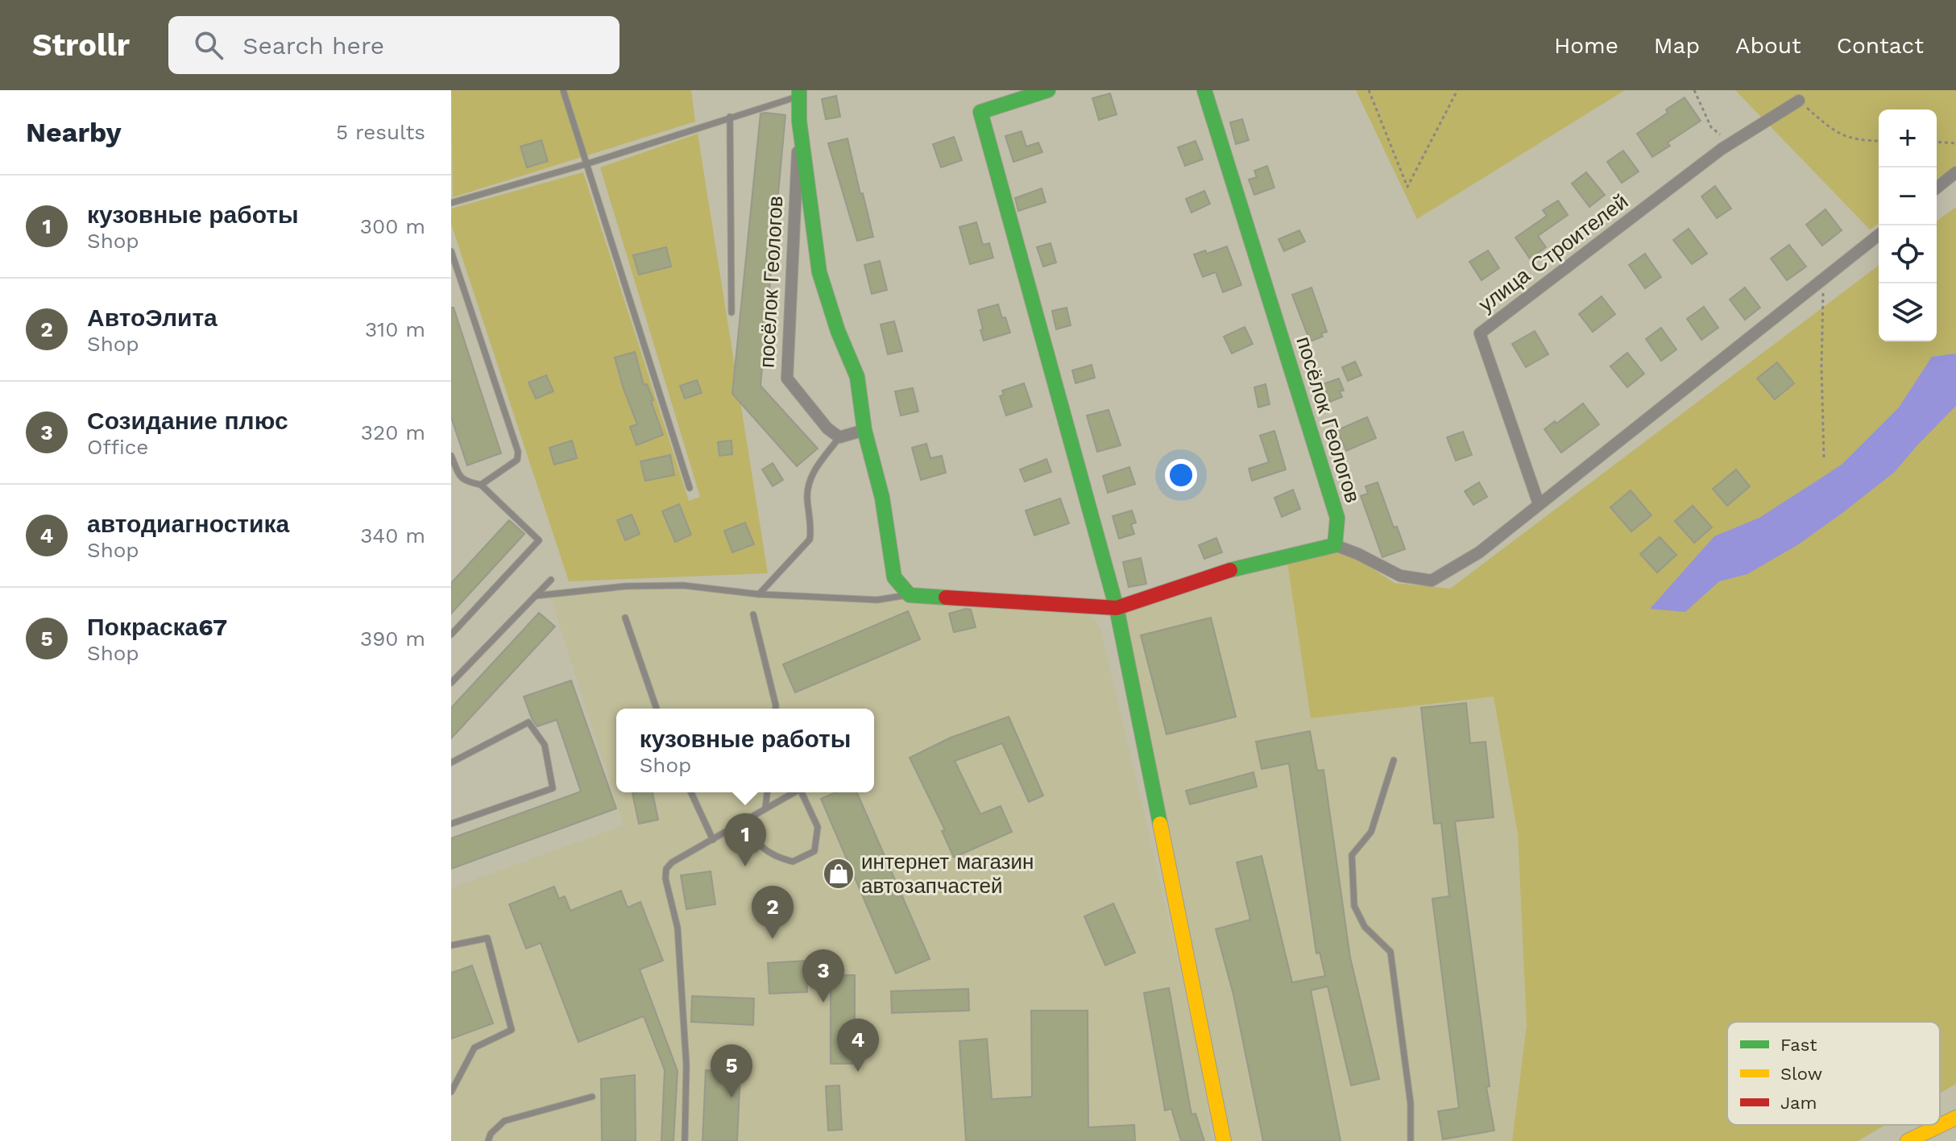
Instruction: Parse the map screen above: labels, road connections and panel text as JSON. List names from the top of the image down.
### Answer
{
  "streets": {
    "street": ["улица Строителей", "посёлок Геологов"]
  },
  "places": {
    "shop": ["интернет магазин автозапчастей"]
  },
  "legend": ["Fast", "Slow", "Jam"],
  "page": {
    "header": "Strollr",
    "search": "Search here",
    "nav": [
      "Home",
      "Map",
      "About",
      "Contact"
    ],
    "heading": ["Nearby", "5 results"],
    "map_buttons": ["+", "−"],
    "list": [
      {
        "mark": "1",
        "name": "кузовные работы",
        "note": "Shop",
        "value": "300 m"
      },
      {
        "mark": "2",
        "name": "АвтоЭлита",
        "note": "Shop",
        "value": "310 m"
      },
      {
        "mark": "3",
        "name": "Созидание плюс",
        "note": "Office",
        "value": "320 m"
      },
      {
        "mark": "4",
        "name": "автодиагностика",
        "note": "Shop",
        "value": "340 m"
      },
      {
        "mark": "5",
        "name": "Покраска67",
        "note": "Shop",
        "value": "390 m"
      }
    ],
    "popup": ["кузовные работы", "Shop"],
    "pins": [
      "1",
      "2",
      "3",
      "4",
      "5"
    ]
  }
}
